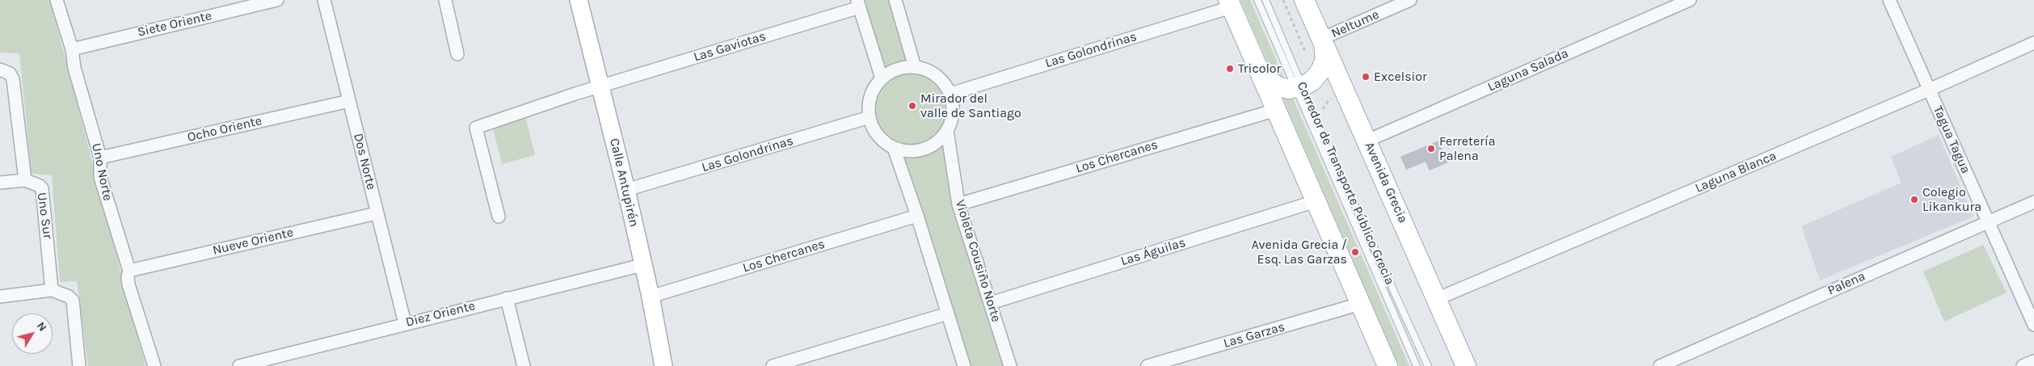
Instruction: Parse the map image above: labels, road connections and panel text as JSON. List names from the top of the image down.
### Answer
{
  "streets": {
    "main road": ["Avenida Grecia"],
    "street": [
      "Siete Oriente",
      "Neltume",
      "Las Gaviotas",
      "Las Golondrinas",
      "Laguna Salada",
      "Ocho Oriente",
      "Tagua Tagua",
      "Los Chercanes",
      "Dos Norte",
      "Uno Norte",
      "Laguna Blanca",
      "Calle Antupirén",
      "Uno Sur",
      "Nueve Oriente",
      "Las Águilas",
      "Violeta Cousiño Norte",
      "Palena",
      "Diez Oriente",
      "Las Garzas"
    ],
    "lane": ["Corredor de Transporte Público Grecia"]
  },
  "crossings": [
    ["Siete Oriente", "Uno Norte"],
    ["Neltume", "Avenida Grecia"],
    ["Las Gaviotas", "Calle Antupirén"],
    ["Las Golondrinas", "Calle Antupirén"],
    ["Las Golondrinas", "Violeta Cousiño Norte"],
    ["Laguna Salada", "Avenida Grecia"],
    ["Ocho Oriente", "Dos Norte"],
    ["Ocho Oriente", "Uno Norte"],
    ["Tagua Tagua", "Laguna Blanca"],
    ["Tagua Tagua", "Palena"],
    ["Los Chercanes", "Calle Antupirén"],
    ["Los Chercanes", "Violeta Cousiño Norte"],
    ["Dos Norte", "Nueve Oriente"],
    ["Dos Norte", "Diez Oriente"],
    ["Uno Norte", "Nueve Oriente"],
    ["Laguna Blanca", "Avenida Grecia"],
    ["Calle Antupirén", "Diez Oriente"],
    ["Las Águilas", "Violeta Cousiño Norte"]
  ],
  "places": [
    "Tricolor",
    "Excelsior",
    "Mirador del valle de Santiago",
    "Ferretería Palena",
    "Colegio Likankura",
    "Avenida Grecia / Esq. Las Garzas"
  ],
  "north": "top right"
}
